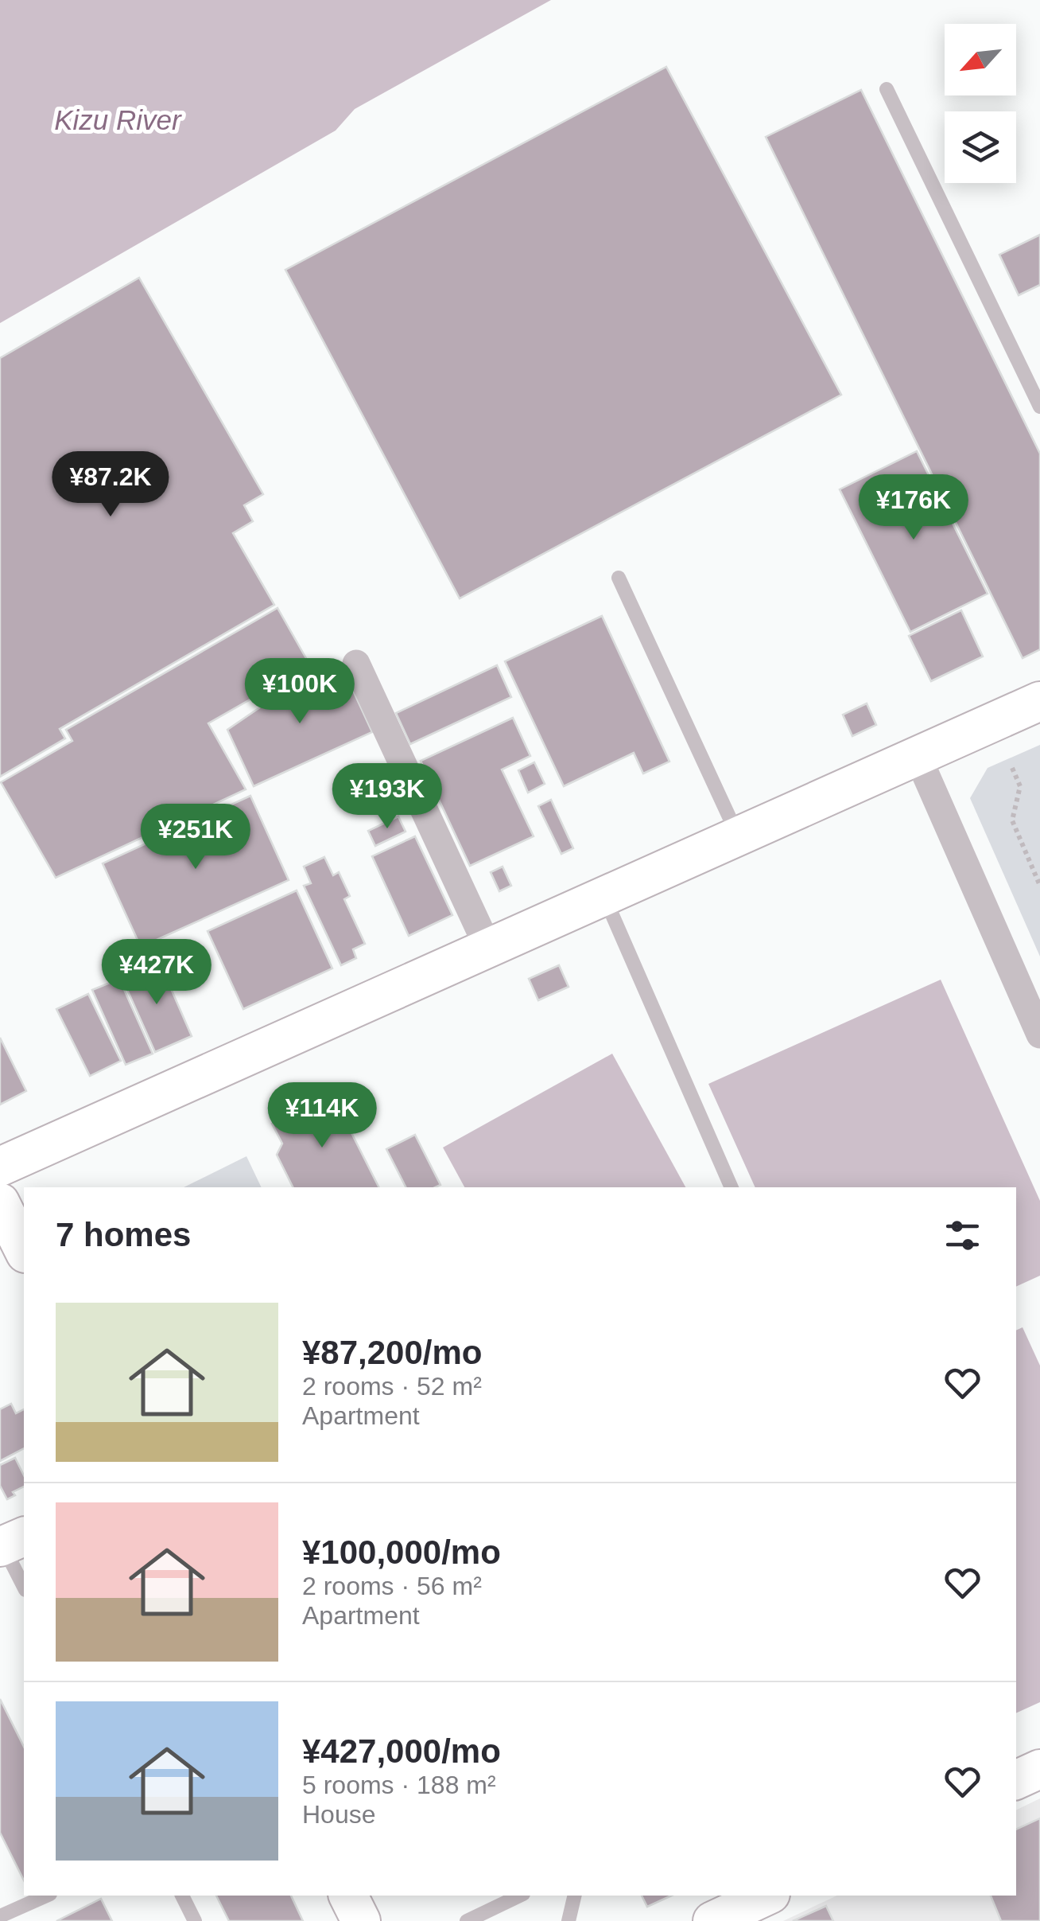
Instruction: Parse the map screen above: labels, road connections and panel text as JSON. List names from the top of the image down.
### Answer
{
  "water": ["Kizu River"],
  "north": "bottom left",
  "page": {
    "price": [
      "¥87.2K",
      "¥176K",
      "¥100K",
      "¥193K",
      "¥251K",
      "¥427K",
      "¥114K"
    ],
    "heading": "7 homes",
    "list": [
      {
        "name": "¥87,200/mo",
        "note": "2 rooms · 52 m² · Apartment"
      },
      {
        "name": "¥100,000/mo",
        "note": "2 rooms · 56 m² · Apartment"
      },
      {
        "name": "¥427,000/mo",
        "note": "5 rooms · 188 m² · House"
      }
    ]
  }
}
